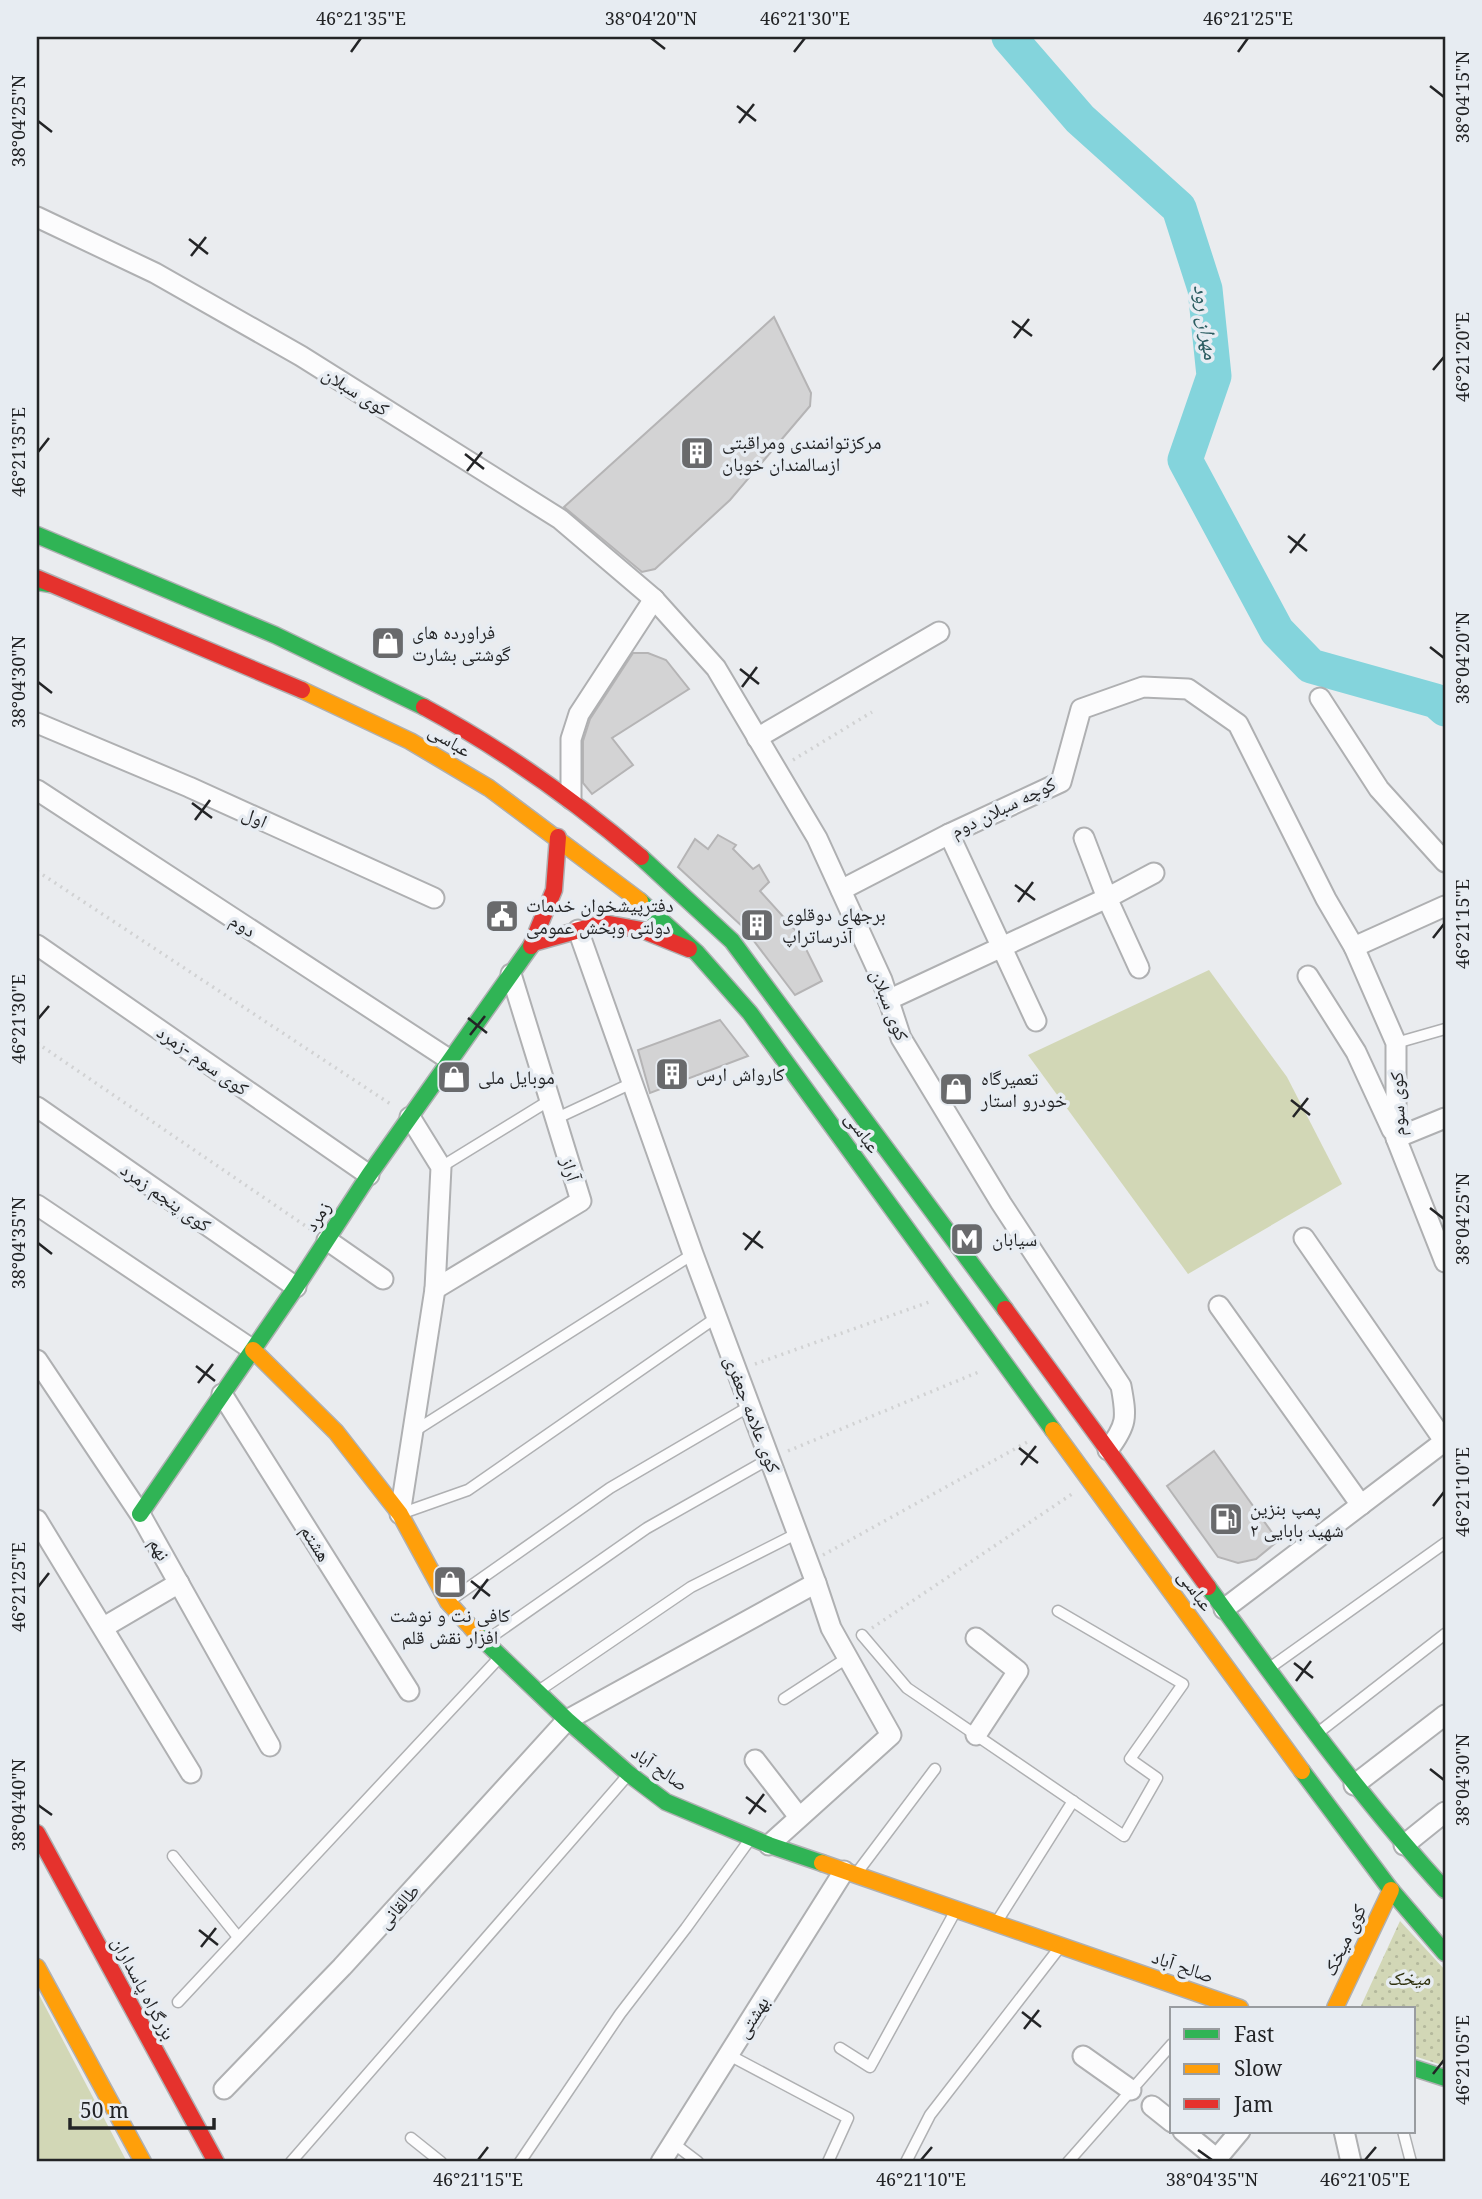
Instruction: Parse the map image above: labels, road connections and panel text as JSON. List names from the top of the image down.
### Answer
{
  "streets": {
    "main road": [
      "عباسى",
      "زمرد",
      "صالح آباد",
      "کوی میخک",
      "بزرگراه پاسداران"
    ],
    "street": [
      "کوی سبلان",
      "کوچه سبلان دوم",
      "اول",
      "دوم",
      "کوی سوم -زمرد",
      "کوی سوم",
      "آراز",
      "کوی پنجم زمرد",
      "کوی علامه جعفری",
      "هشتم",
      "نهم",
      "طالقانی",
      "بهشتی"
    ]
  },
  "crossings": [
    ["کوی سبلان", "عباسى"],
    ["کوی سبلان", "کوچه سبلان دوم"],
    ["عباسى", "زمرد"],
    ["عباسى", "کوی میخک"],
    ["کوچه سبلان دوم", "کوی سوم"],
    ["دوم", "زمرد"],
    ["کوی سوم -زمرد", "زمرد"],
    ["آراز", "زمرد"],
    ["کوی پنجم زمرد", "زمرد"],
    ["زمرد", "هشتم"],
    ["زمرد", "نهم"],
    ["زمرد", "صالح آباد"],
    ["کوی علامه جعفری", "صالح آباد"],
    ["کوی علامه جعفری", "طالقانی"],
    ["صالح آباد", "طالقانی"],
    ["صالح آباد", "بهشتی"]
  ],
  "water": ["مهران رود"],
  "parks": ["میخک"],
  "places": {
    "building": ["مرکزتوانمندی ومراقبتی ازسالمندان خوبان", "برجهای دوقلوی آذرساتراپ", "کارواش ارس"],
    "shop": [
      "فراورده های گوشتی بشارت",
      "موبایل ملی",
      "تعمیرگاه خودرو استار",
      "کافی نت و نوشت افزار نقش قلم"
    ],
    "public building": ["دفترپیشخوان خدمات دولتی وبخش عمومی"],
    "metro station": ["سیابان"],
    "fuel station": ["پمپ بنزین شهید بابایی ۲"]
  },
  "legend": ["Fast", "Slow", "Jam"],
  "scale_bar": "50 m",
  "coordinates": [
    "46°21'35\"E",
    "38°04'20\"N",
    "46°21'30\"E",
    "46°21'25\"E",
    "38°04'15\"N",
    "38°04'25\"N",
    "46°21'20\"E",
    "38°04'30\"N",
    "46°21'15\"E",
    "38°04'35\"N",
    "46°21'10\"E",
    "38°04'40\"N",
    "46°21'05\"E"
  ]
}
